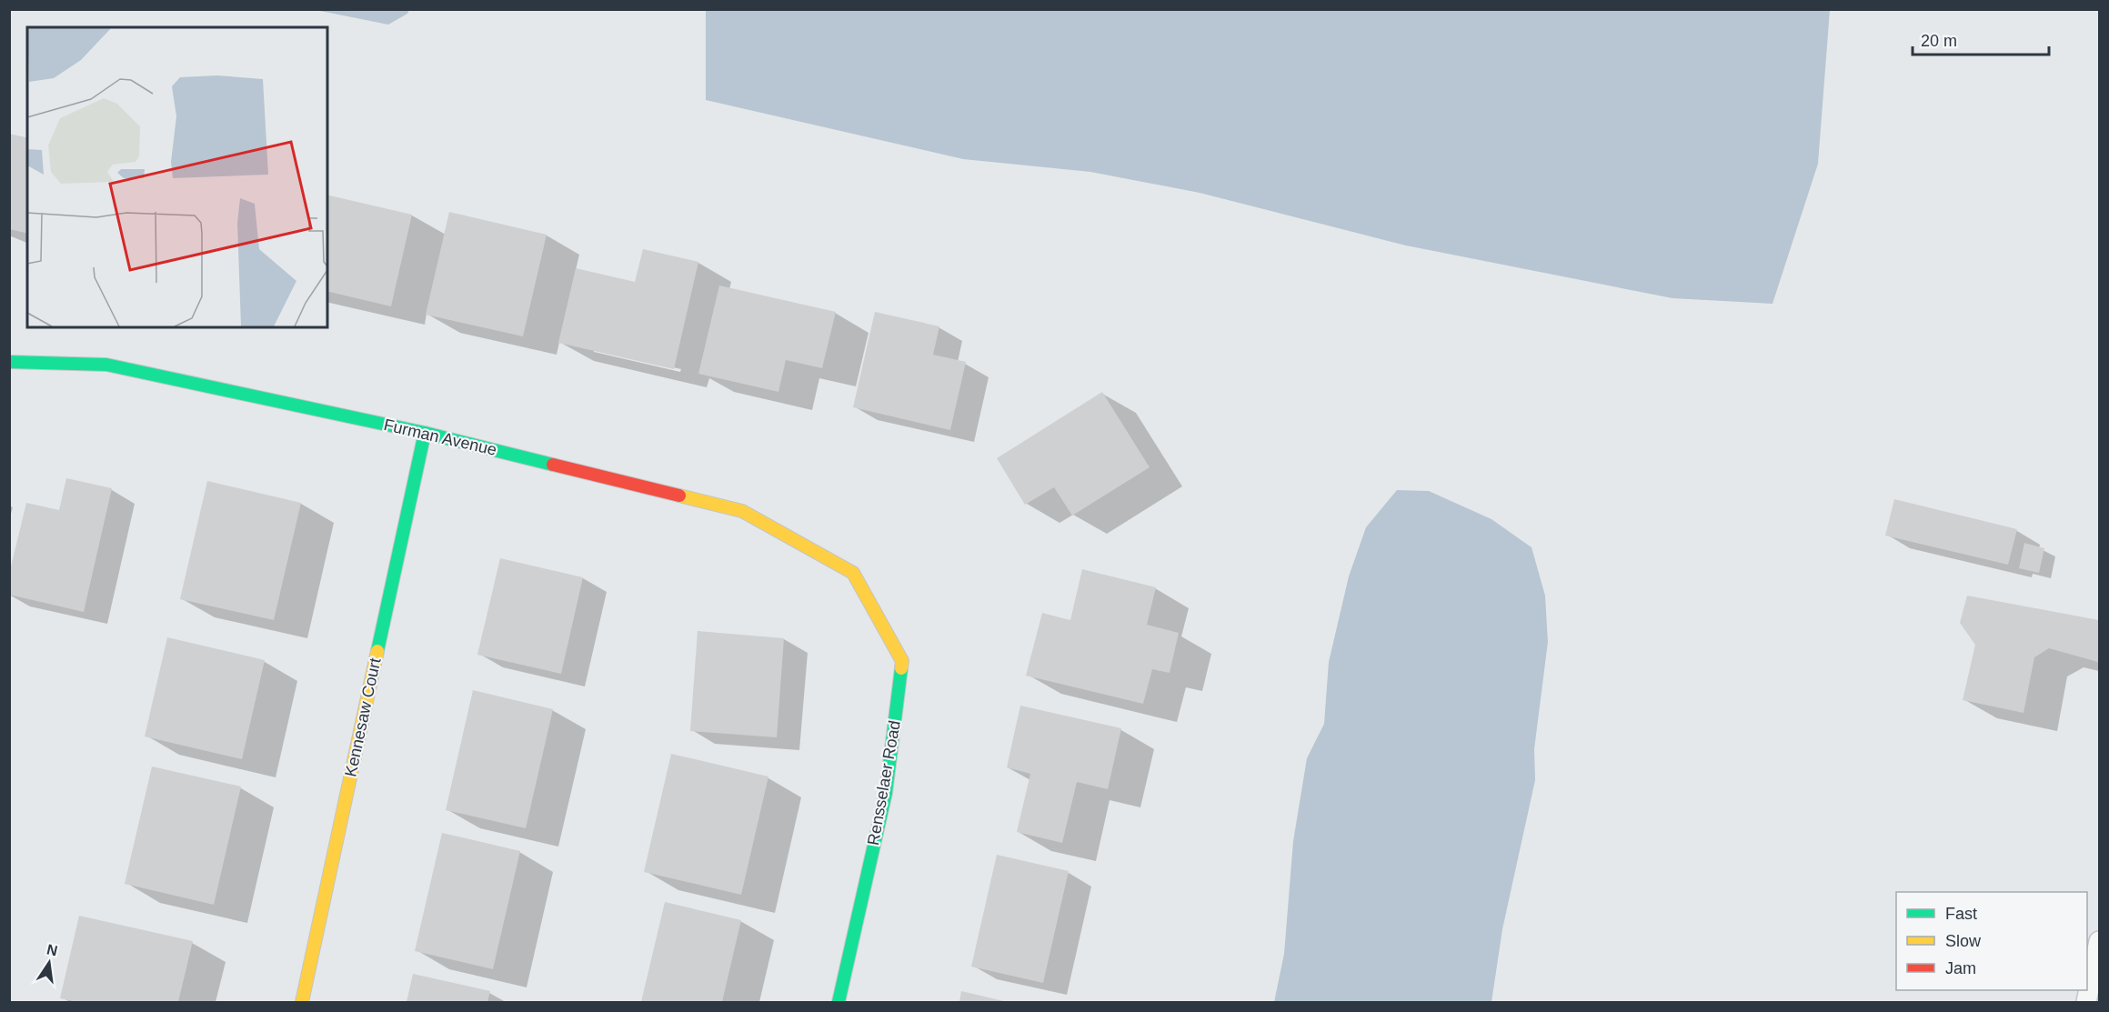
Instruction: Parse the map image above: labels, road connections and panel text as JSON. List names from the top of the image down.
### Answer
{
  "streets": {
    "street": ["Furman Avenue", "Kennesaw Court", "Rensselaer Road"]
  },
  "crossings": [
    ["Furman Avenue", "Kennesaw Court"],
    ["Furman Avenue", "Rensselaer Road"]
  ],
  "legend": ["Fast", "Slow", "Jam"],
  "scale_bar": "20 m",
  "north": "top"
}
